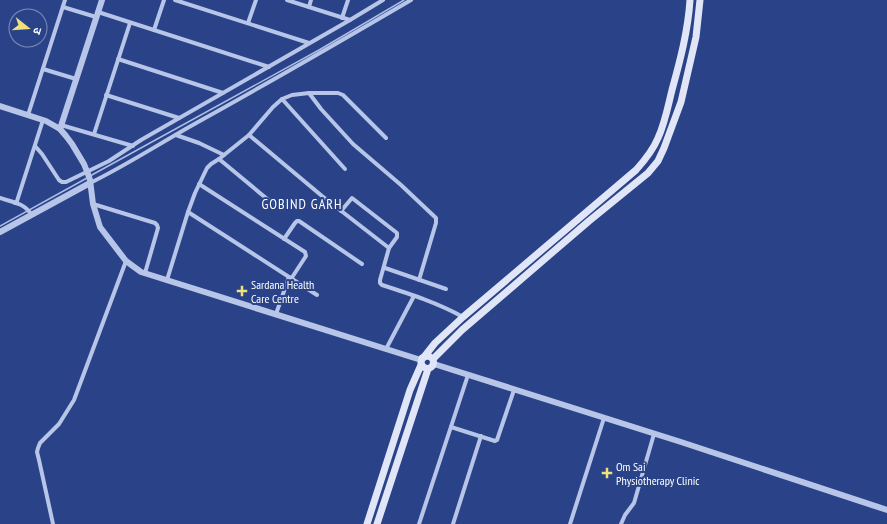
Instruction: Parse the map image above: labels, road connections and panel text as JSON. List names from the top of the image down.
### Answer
{
  "districts": ["GOBIND GARH"],
  "places": {
    "health": ["Sardana Health Care Centre", "Om Sai Physiotherapy Clinic"]
  },
  "north": "right"
}
